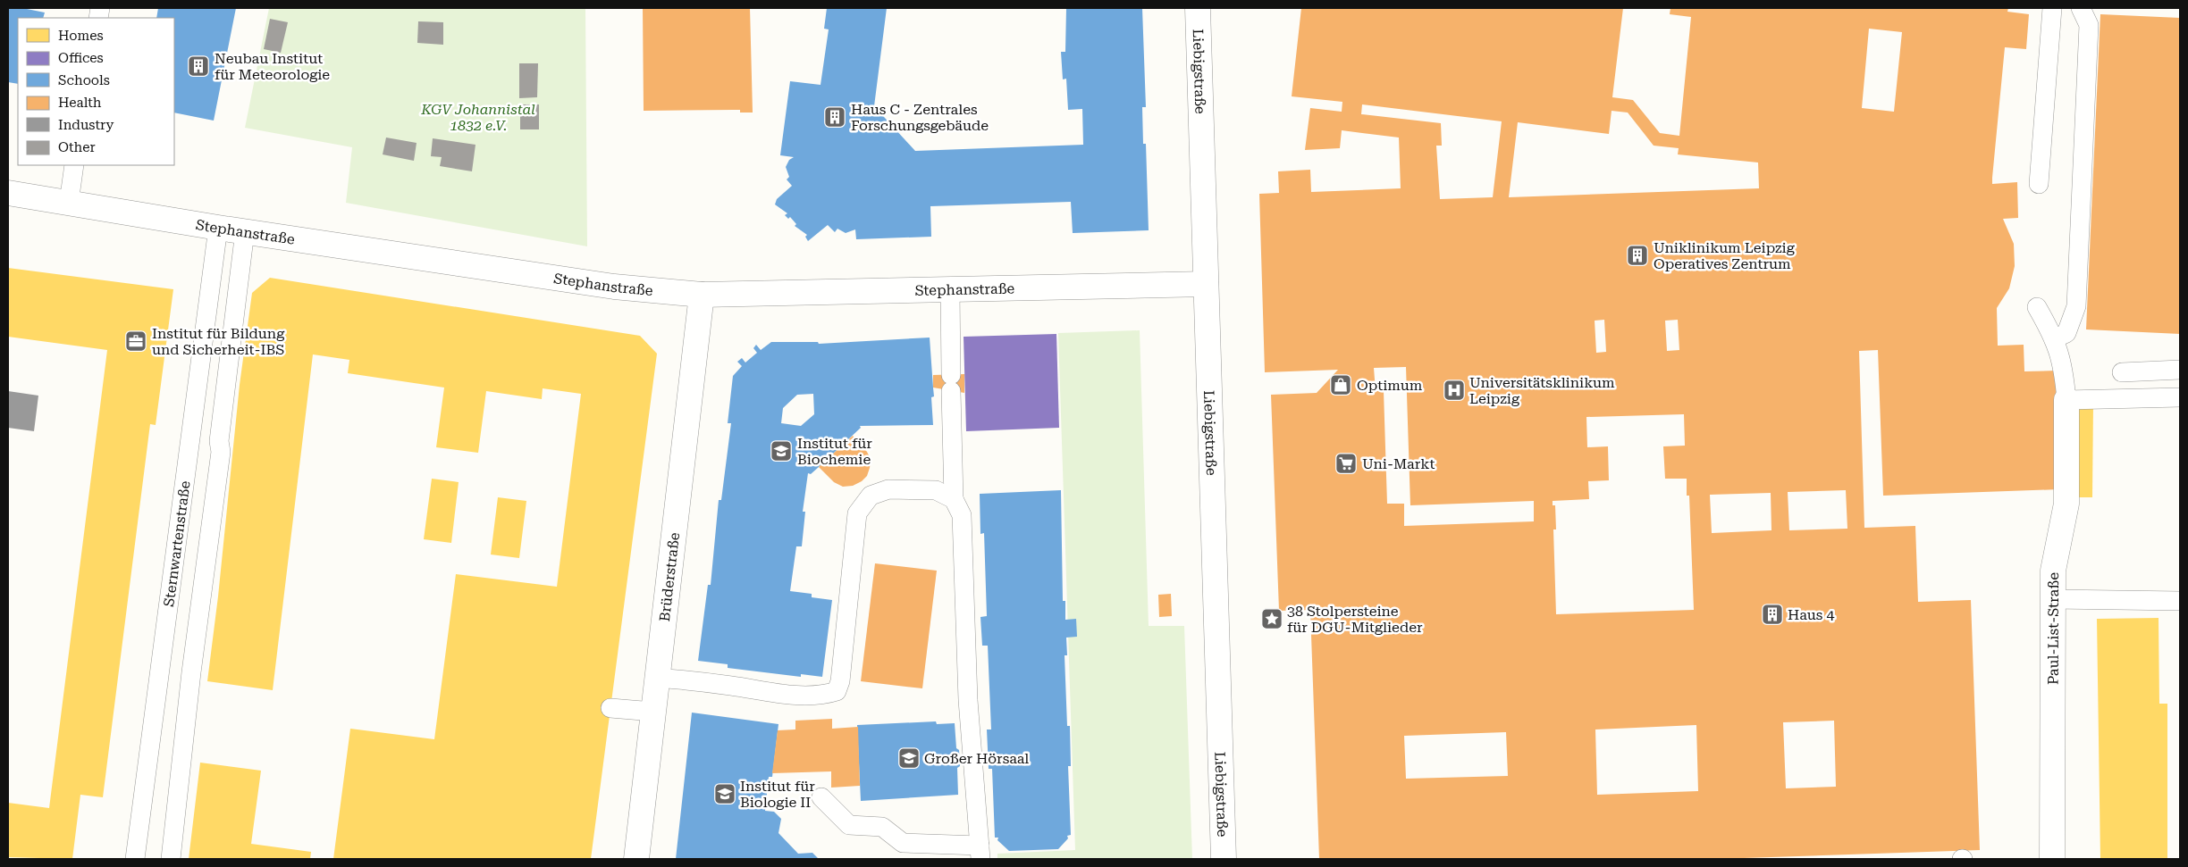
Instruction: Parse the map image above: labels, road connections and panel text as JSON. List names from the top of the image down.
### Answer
{
  "streets": {
    "street": [
      "Liebigstraße",
      "Stephanstraße",
      "Brüderstraße",
      "Paul-List-Straße"
    ],
    "lane": ["Sternwartenstraße"]
  },
  "crossings": [
    ["Liebigstraße", "Stephanstraße"],
    ["Stephanstraße", "Sternwartenstraße"],
    ["Stephanstraße", "Brüderstraße"]
  ],
  "parks": ["KGV Johannistal 1832 e.V."],
  "places": {
    "building": [
      "Neubau Institut für Meteorologie",
      "Haus C - Zentrales Forschungsgebäude",
      "Uniklinikum Leipzig Operatives Zentrum",
      "Haus 4"
    ],
    "office": ["Institut für Bildung und Sicherheit-IBS"],
    "shop": ["Optimum"],
    "hospital": ["Universitätsklinikum Leipzig"],
    "school or university": ["Institut für Biochemie", "Großer Hörsaal", "Institut für Biologie II"],
    "supermarket": ["Uni-Markt"],
    "place": ["38 Stolpersteine für DGU-Mitglieder"]
  },
  "legend": [
    "Homes",
    "Offices",
    "Schools",
    "Health",
    "Industry",
    "Other"
  ]
}
